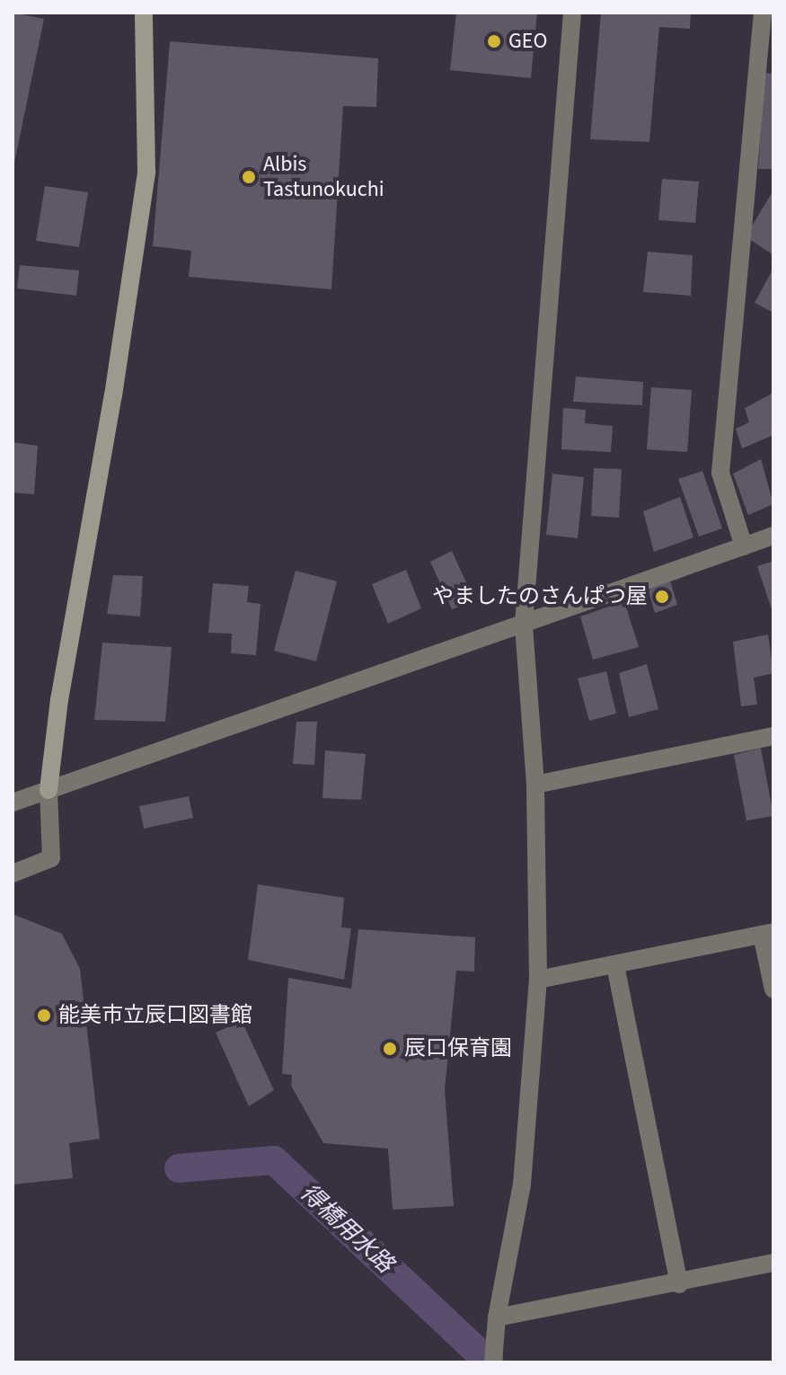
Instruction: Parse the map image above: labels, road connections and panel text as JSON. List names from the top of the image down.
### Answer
{
  "water": ["得橋用水路"],
  "places": [
    "GEO",
    "Albis Tastunokuchi",
    "やましたのさんぱつ屋",
    "能美市立辰口図書館",
    "辰口保育園"
  ]
}
